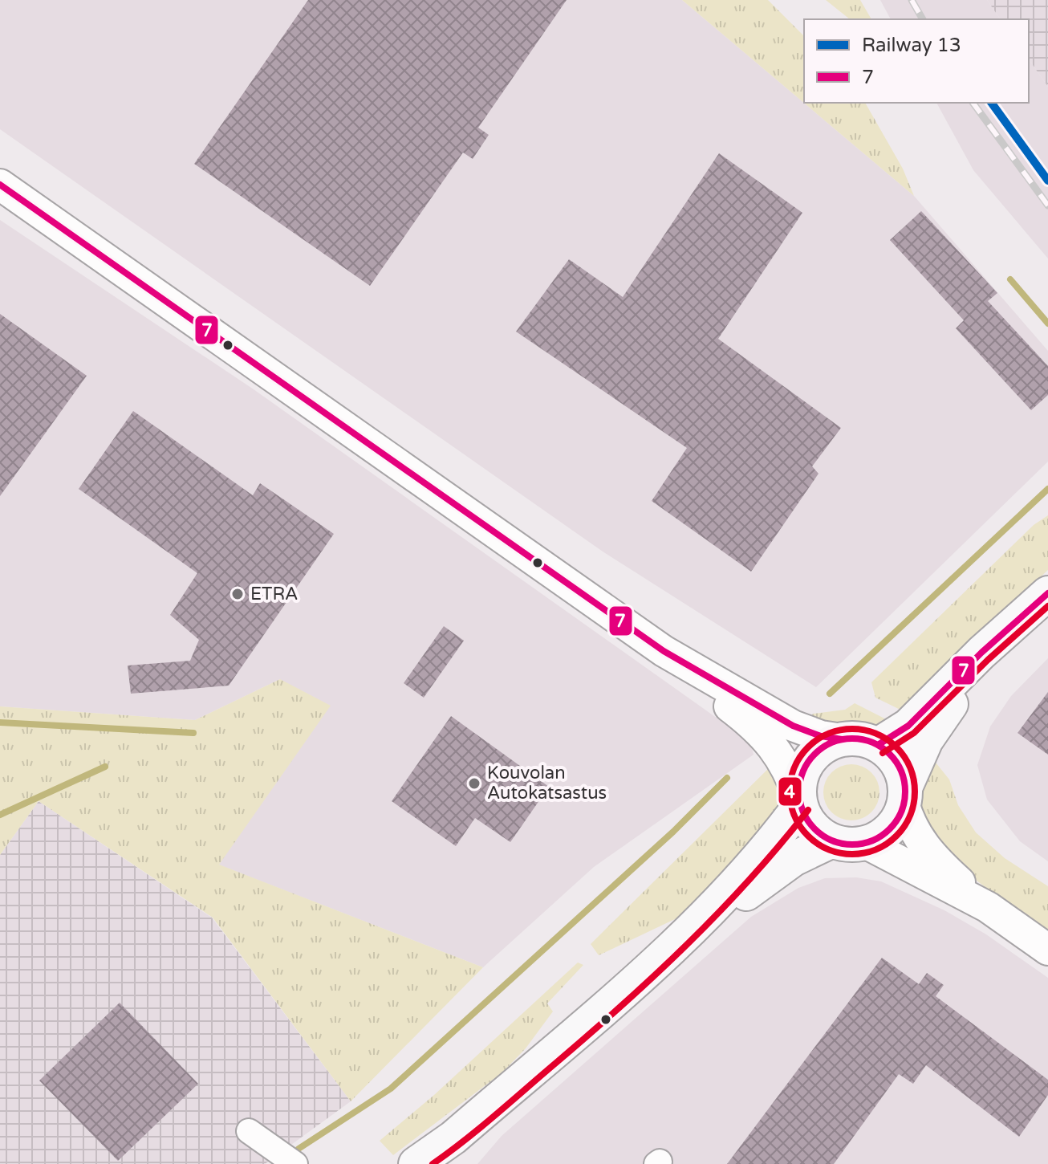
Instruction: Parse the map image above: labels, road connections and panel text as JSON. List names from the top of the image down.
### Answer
{
  "places": ["ETRA", "Kouvolan Autokatsastus"],
  "lines": ["rail line 13", "transit line 7", "transit line 4"],
  "legend": ["Railway 13", "7"]
}
